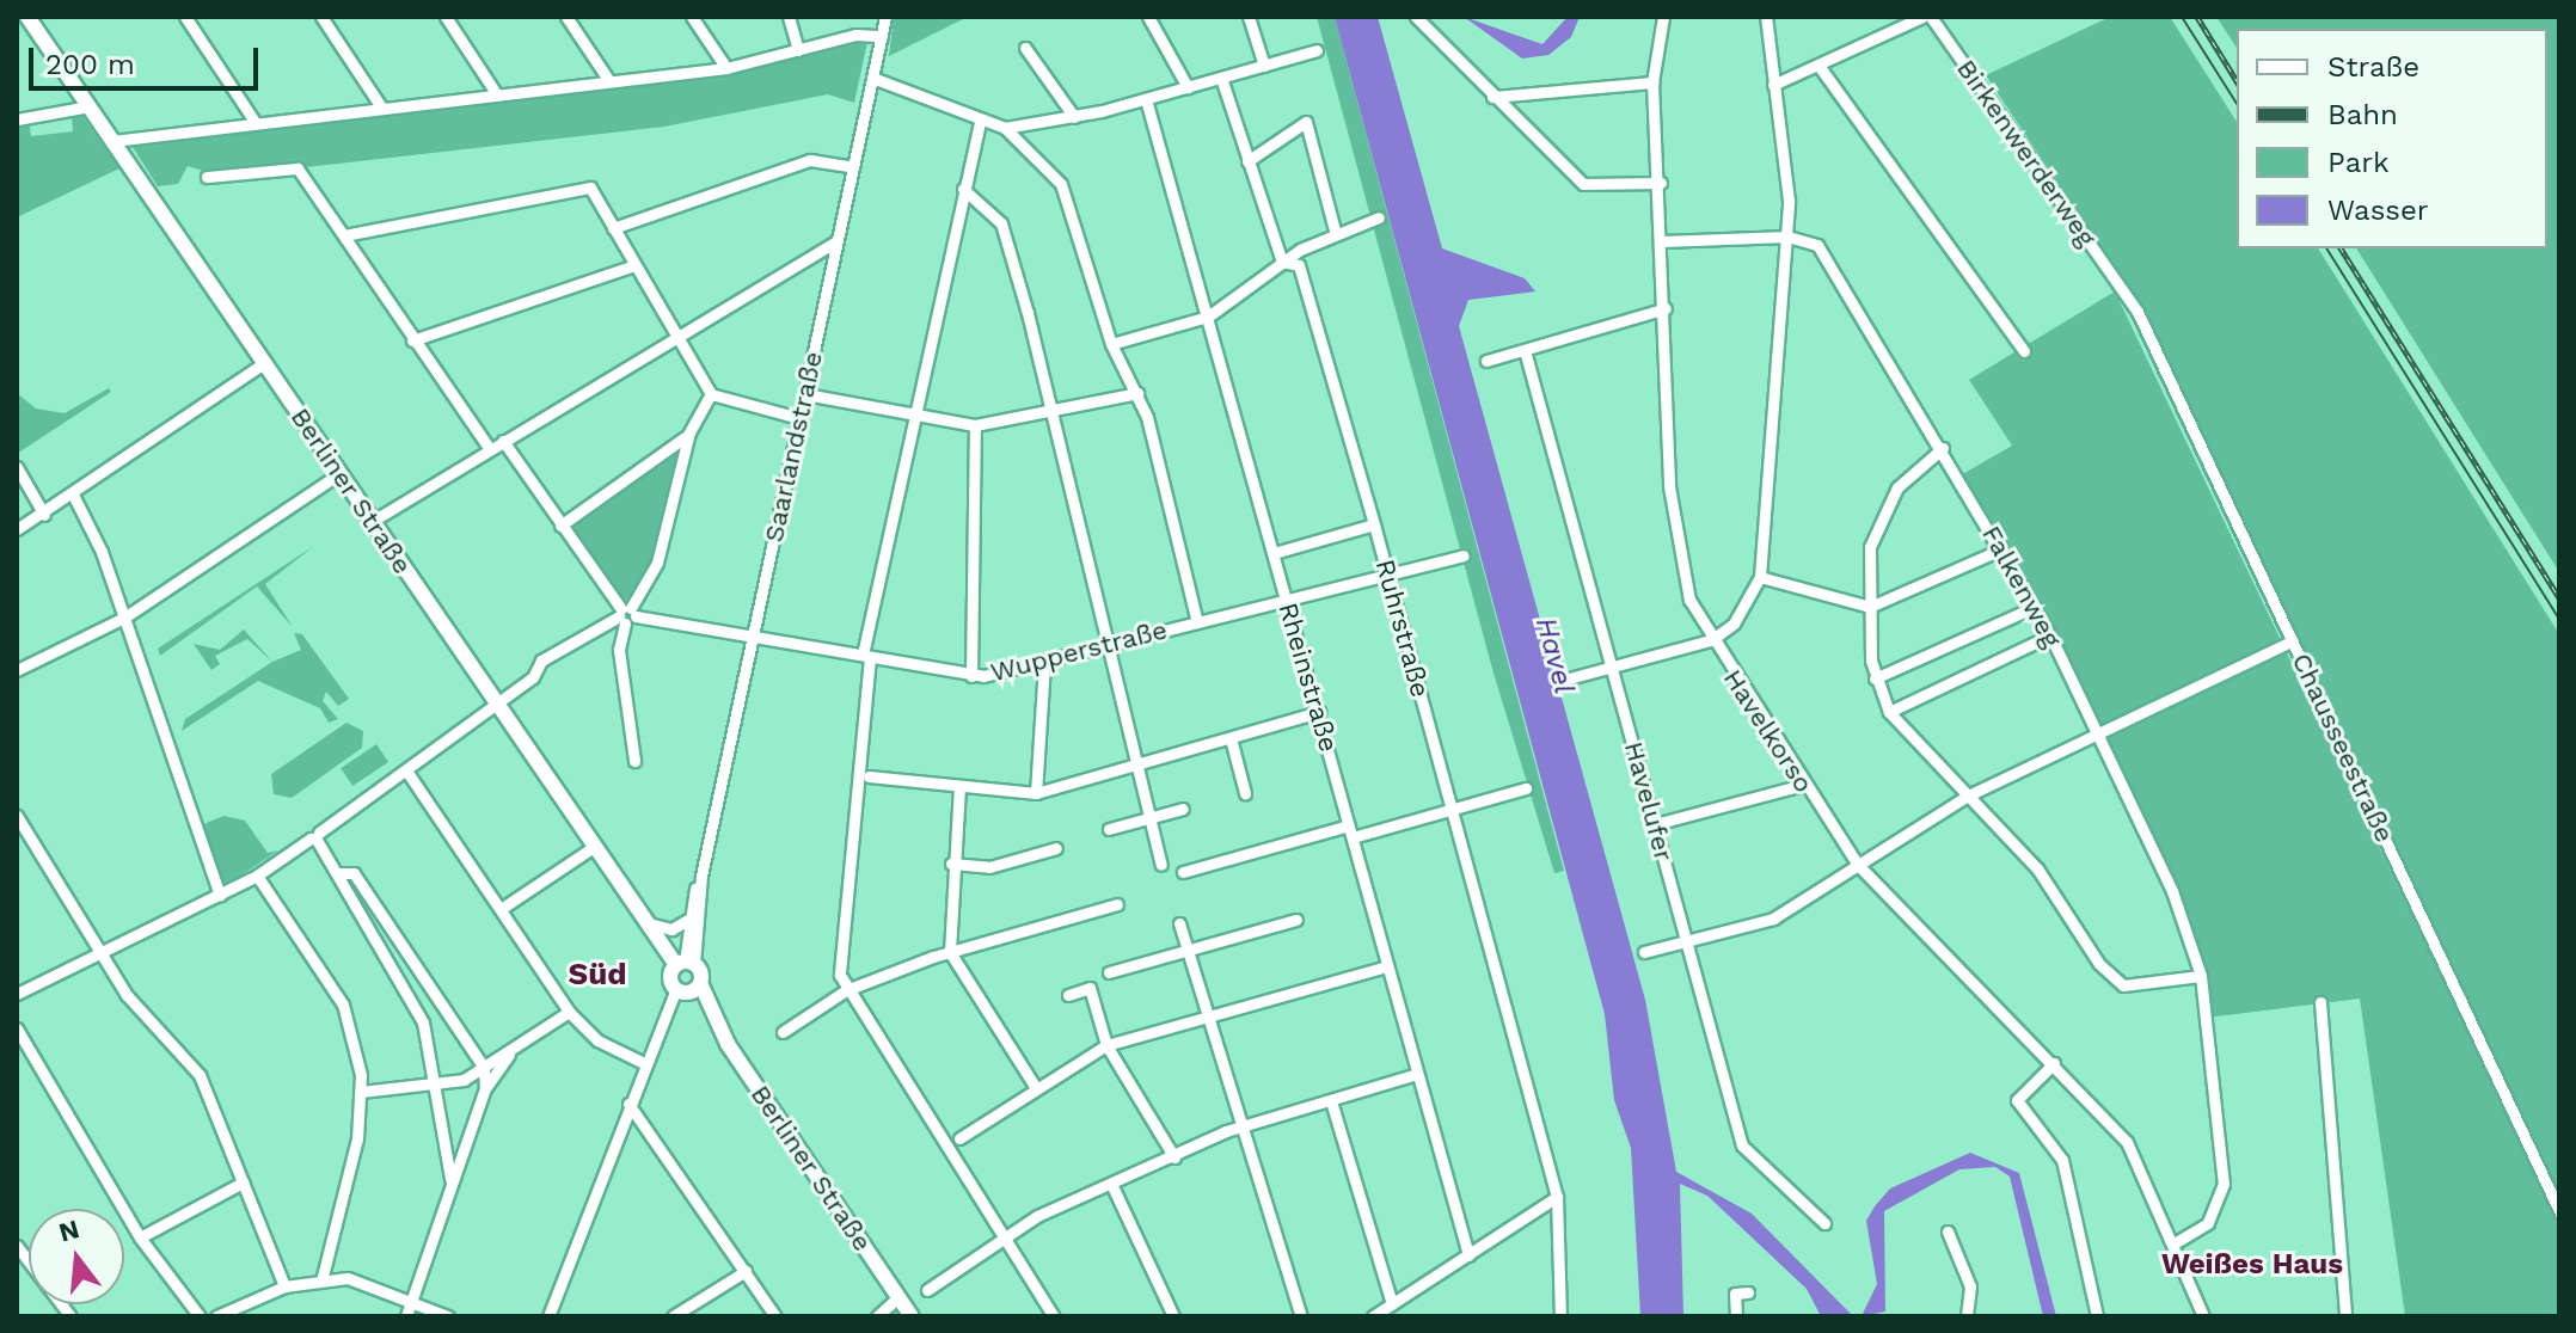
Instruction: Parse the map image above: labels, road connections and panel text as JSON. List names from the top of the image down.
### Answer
{
  "streets": {
    "main road": ["Berliner Straße"],
    "street": [
      "Birkenwerderweg",
      "Saarlandstraße",
      "Falkenweg",
      "Ruhrstraße",
      "Wupperstraße",
      "Rheinstraße",
      "Havelkorso",
      "Chausseestraße",
      "Havelufer"
    ]
  },
  "crossings": [
    ["Birkenwerderweg", "Chausseestraße"],
    ["Saarlandstraße", "Berliner Straße"],
    ["Saarlandstraße", "Wupperstraße"],
    ["Falkenweg", "Havelkorso"],
    ["Ruhrstraße", "Wupperstraße"],
    ["Wupperstraße", "Rheinstraße"]
  ],
  "districts": ["Süd", "Weißes Haus"],
  "water": ["Havel"],
  "legend": [
    "Straße",
    "Bahn",
    "Park",
    "Wasser"
  ],
  "scale_bar": "200 m",
  "north": "top"
}
